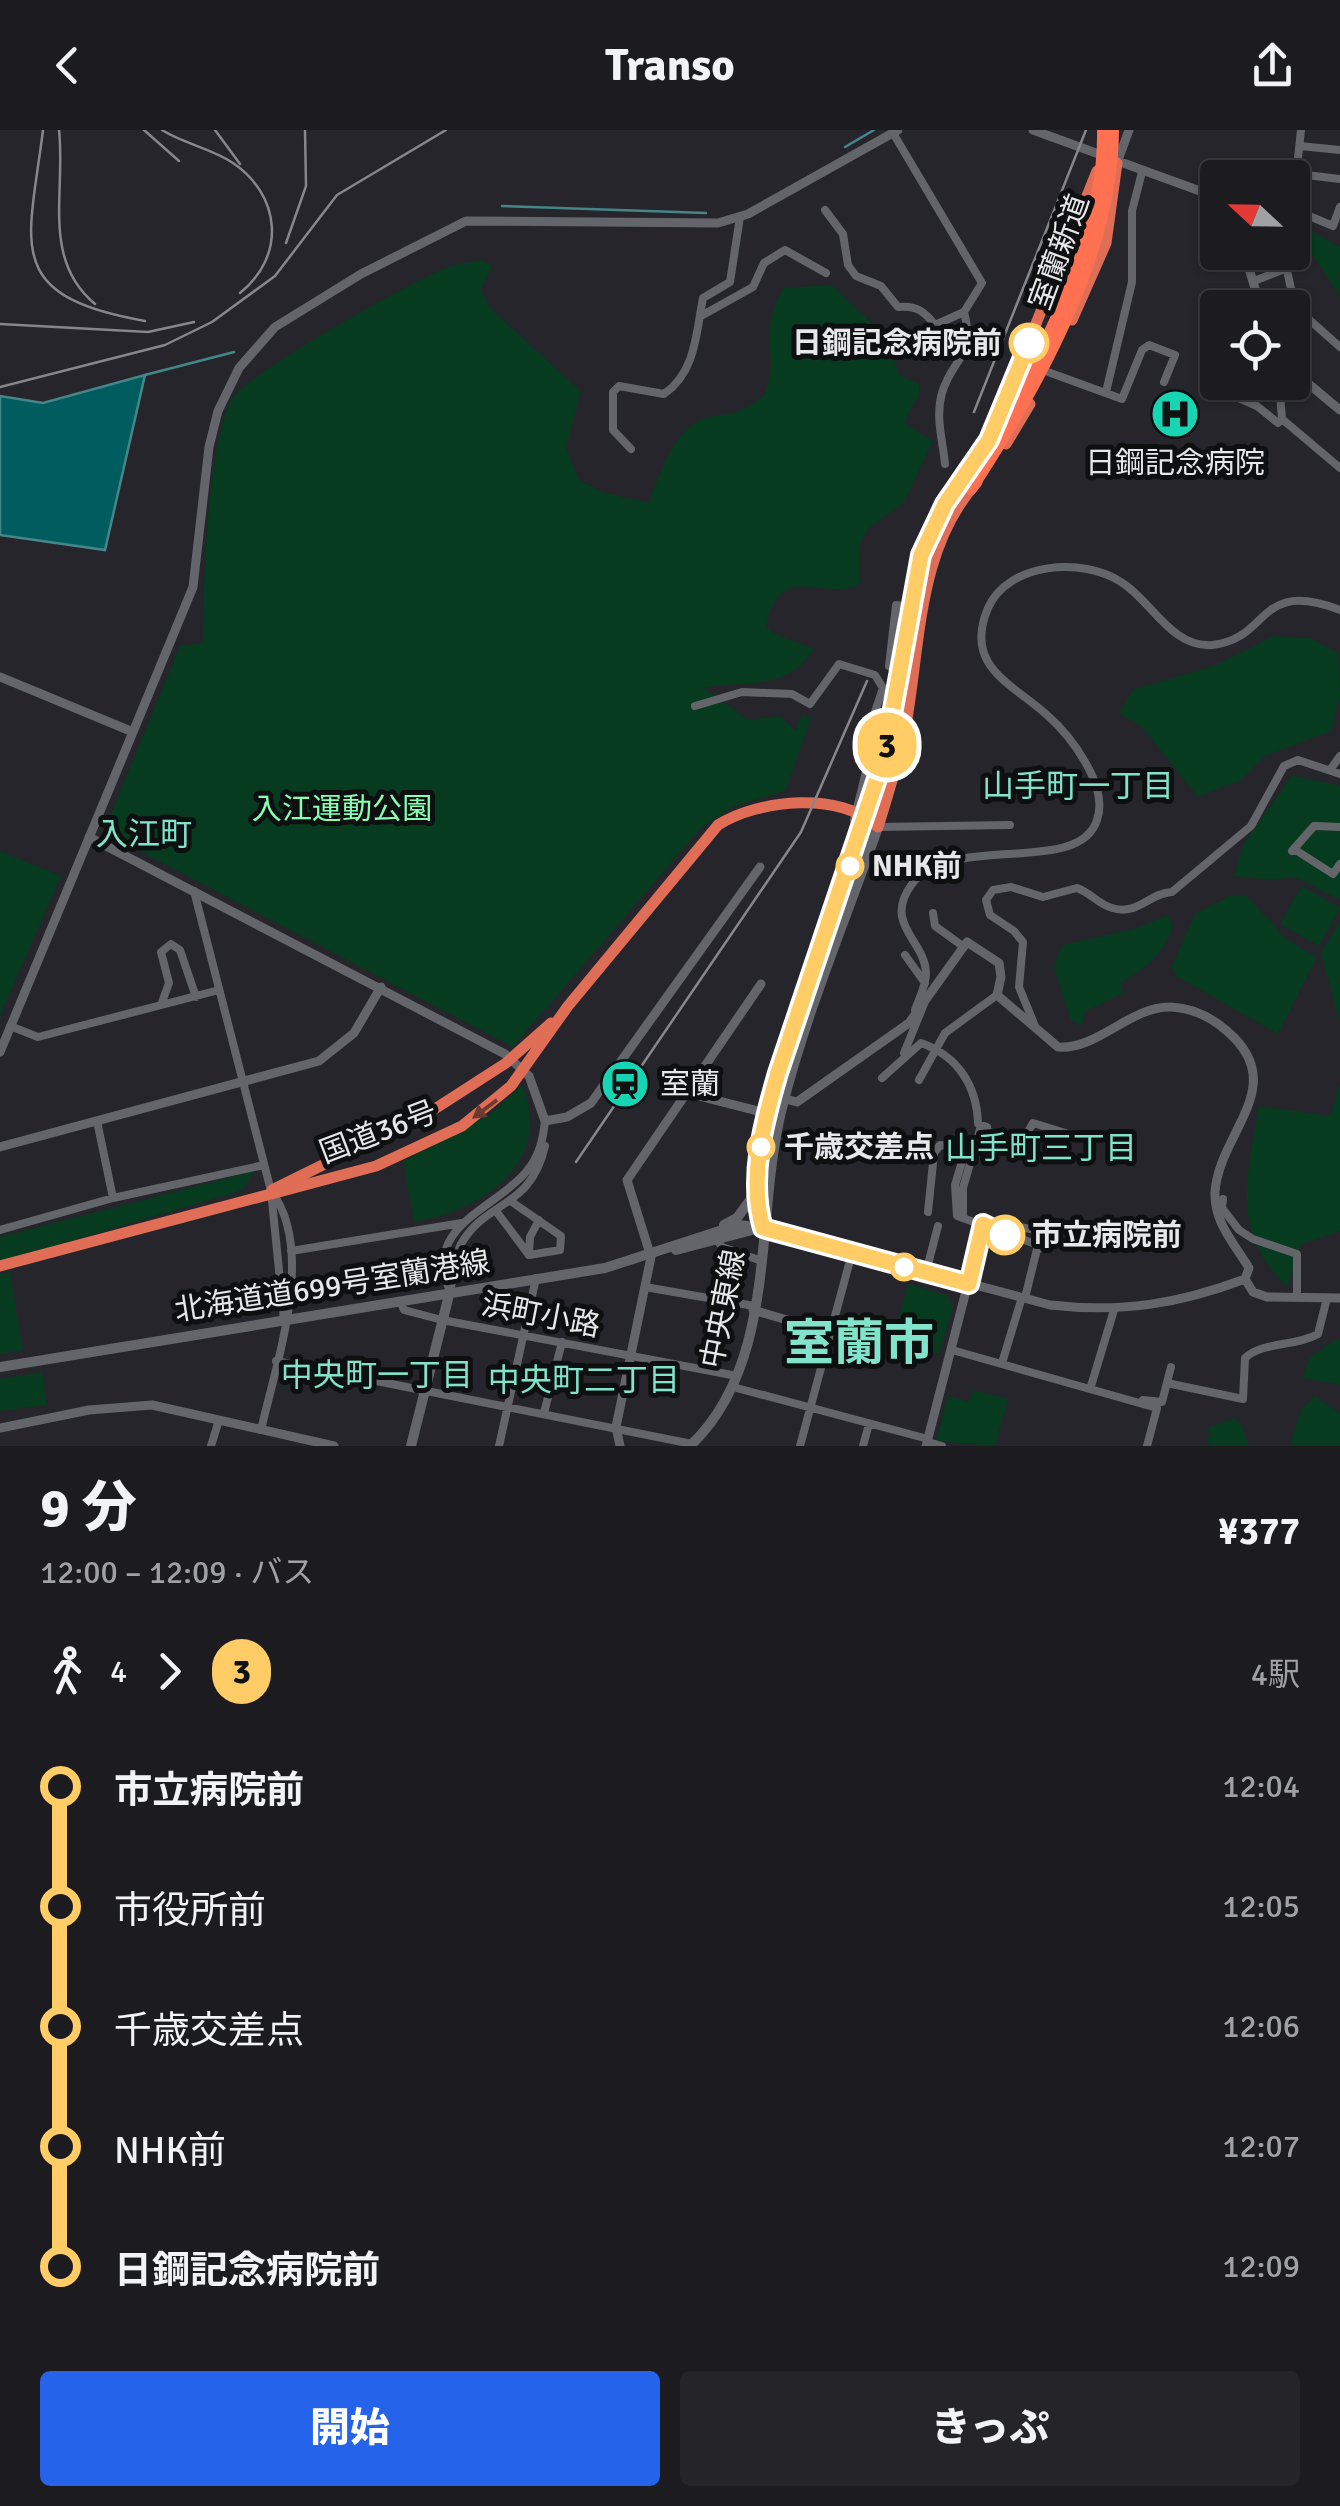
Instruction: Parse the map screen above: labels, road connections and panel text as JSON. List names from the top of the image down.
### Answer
{
  "streets": {
    "highway": ["室蘭新道", "国道36号"],
    "main road": ["北海道道699号室蘭港線", "中央東線"],
    "street": ["浜町小路"]
  },
  "crossings": [
    ["国道36号", "北海道道699号室蘭港線"],
    ["北海道道699号室蘭港線", "中央東線"],
    ["北海道道699号室蘭港線", "浜町小路"],
    ["中央東線", "浜町小路"]
  ],
  "districts": [
    "山手町一丁目",
    "入江町",
    "山手町三丁目",
    "室蘭市",
    "中央町一丁目",
    "中央町二丁目"
  ],
  "parks": ["入江運動公園"],
  "places": {
    "other": [
      "日鋼記念病院前",
      "NHK前",
      "千歳交差点",
      "市立病院前"
    ],
    "hospital": ["日鋼記念病院"],
    "station": ["室蘭"]
  },
  "lines": ["bus line 3"],
  "north": "left",
  "page": {
    "header": "Transo",
    "on_map": "3",
    "heading": ["9 分", "12:00 – 12:09 · バス", "¥377"],
    "legs": ["4", "3", "4駅"],
    "list": [
      {
        "name": "市立病院前",
        "value": "12:04"
      },
      {
        "name": "市役所前",
        "value": "12:05"
      },
      {
        "name": "千歳交差点",
        "value": "12:06"
      },
      {
        "name": "NHK前",
        "value": "12:07"
      },
      {
        "name": "日鋼記念病院前",
        "value": "12:09"
      }
    ],
    "buttons": ["開始", "きっぷ"]
  }
}
